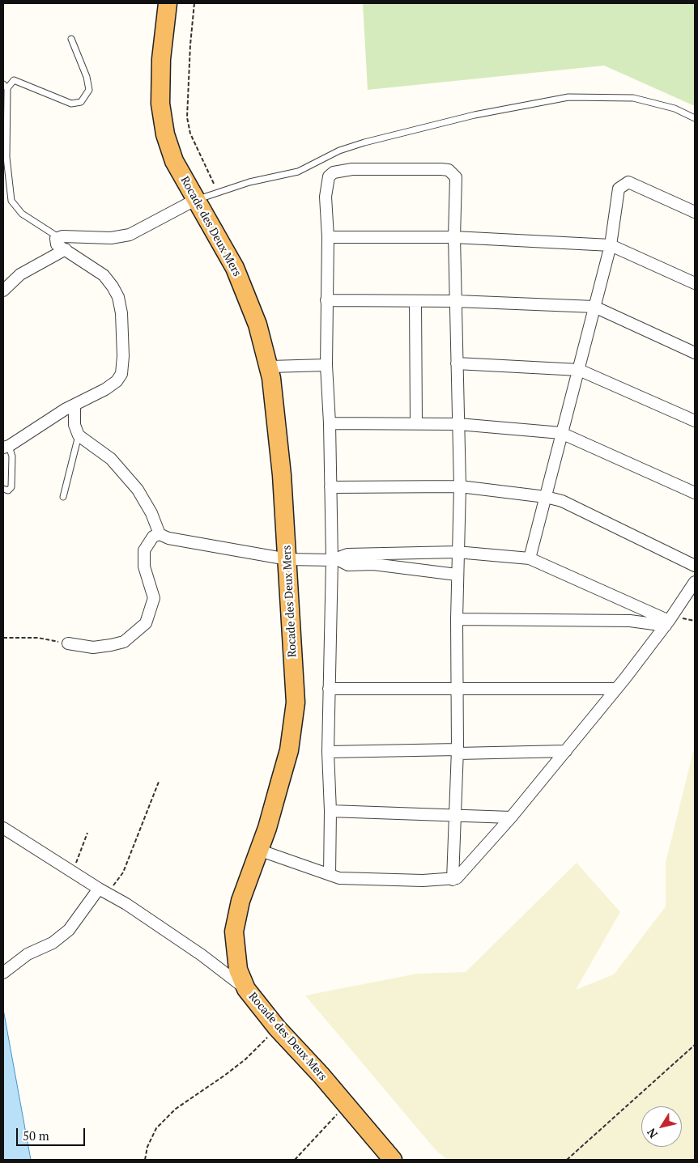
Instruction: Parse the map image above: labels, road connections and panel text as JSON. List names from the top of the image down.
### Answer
{
  "streets": {
    "highway": ["Rocade des Deux Mers"]
  },
  "scale_bar": "50 m",
  "north": "bottom left"
}
